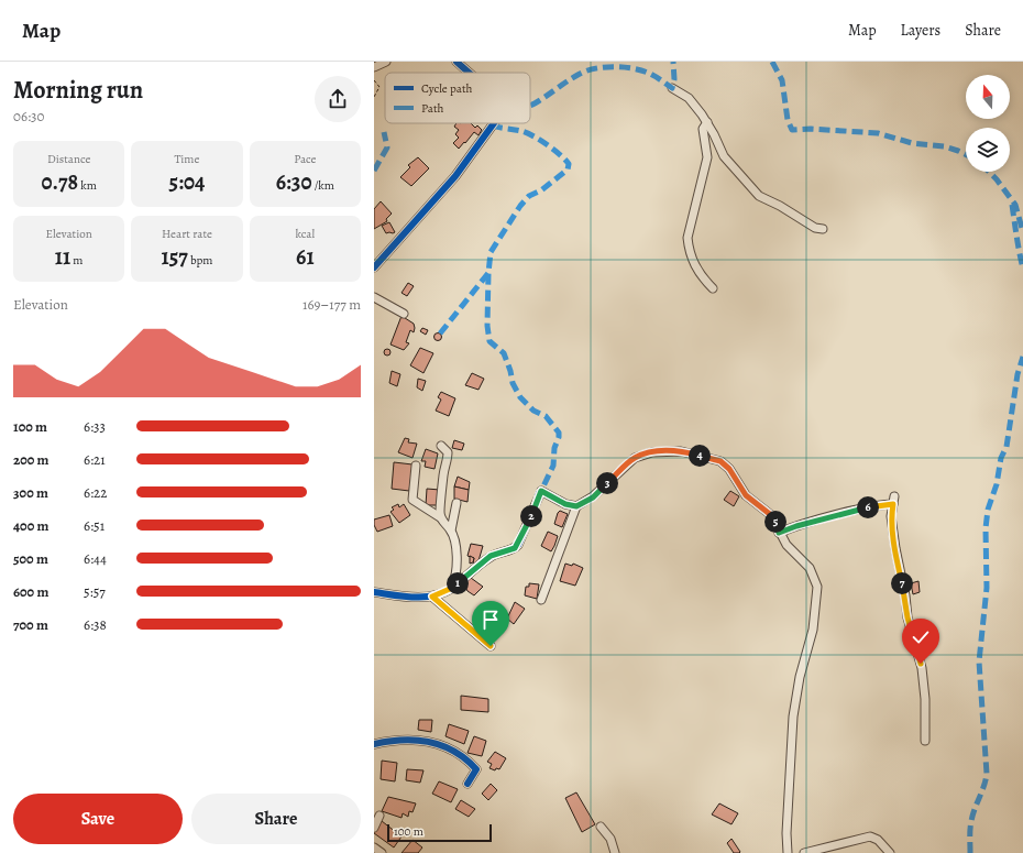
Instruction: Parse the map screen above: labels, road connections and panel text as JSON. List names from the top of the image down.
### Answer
{
  "legend": ["Cycle path", "Path"],
  "scale_bar": "100 m",
  "north": "top",
  "page": {
    "header": "Map",
    "nav": ["Map", "Layers", "Share"],
    "heading": ["Morning run", "06:30"],
    "stats": [
      ["Distance", "0.78 km"],
      ["Time", "5:04"],
      ["Pace", "6:30 /km"],
      ["Elevation", "11 m"],
      ["Heart rate", "157 bpm"],
      ["kcal", "61"]
    ],
    "chart": ["Elevation", "169–177 m"],
    "list": [
      {
        "name": "100 m",
        "note": "6:33"
      },
      {
        "name": "200 m",
        "note": "6:21"
      },
      {
        "name": "300 m",
        "note": "6:22"
      },
      {
        "name": "400 m",
        "note": "6:51"
      },
      {
        "name": "500 m",
        "note": "6:44"
      },
      {
        "name": "600 m",
        "note": "5:57"
      },
      {
        "name": "700 m",
        "note": "6:38"
      }
    ],
    "pins": [
      "4",
      "3",
      "6",
      "2",
      "5",
      "1",
      "7"
    ],
    "buttons": ["Save", "Share"],
    "scale": "100 m"
  }
}
